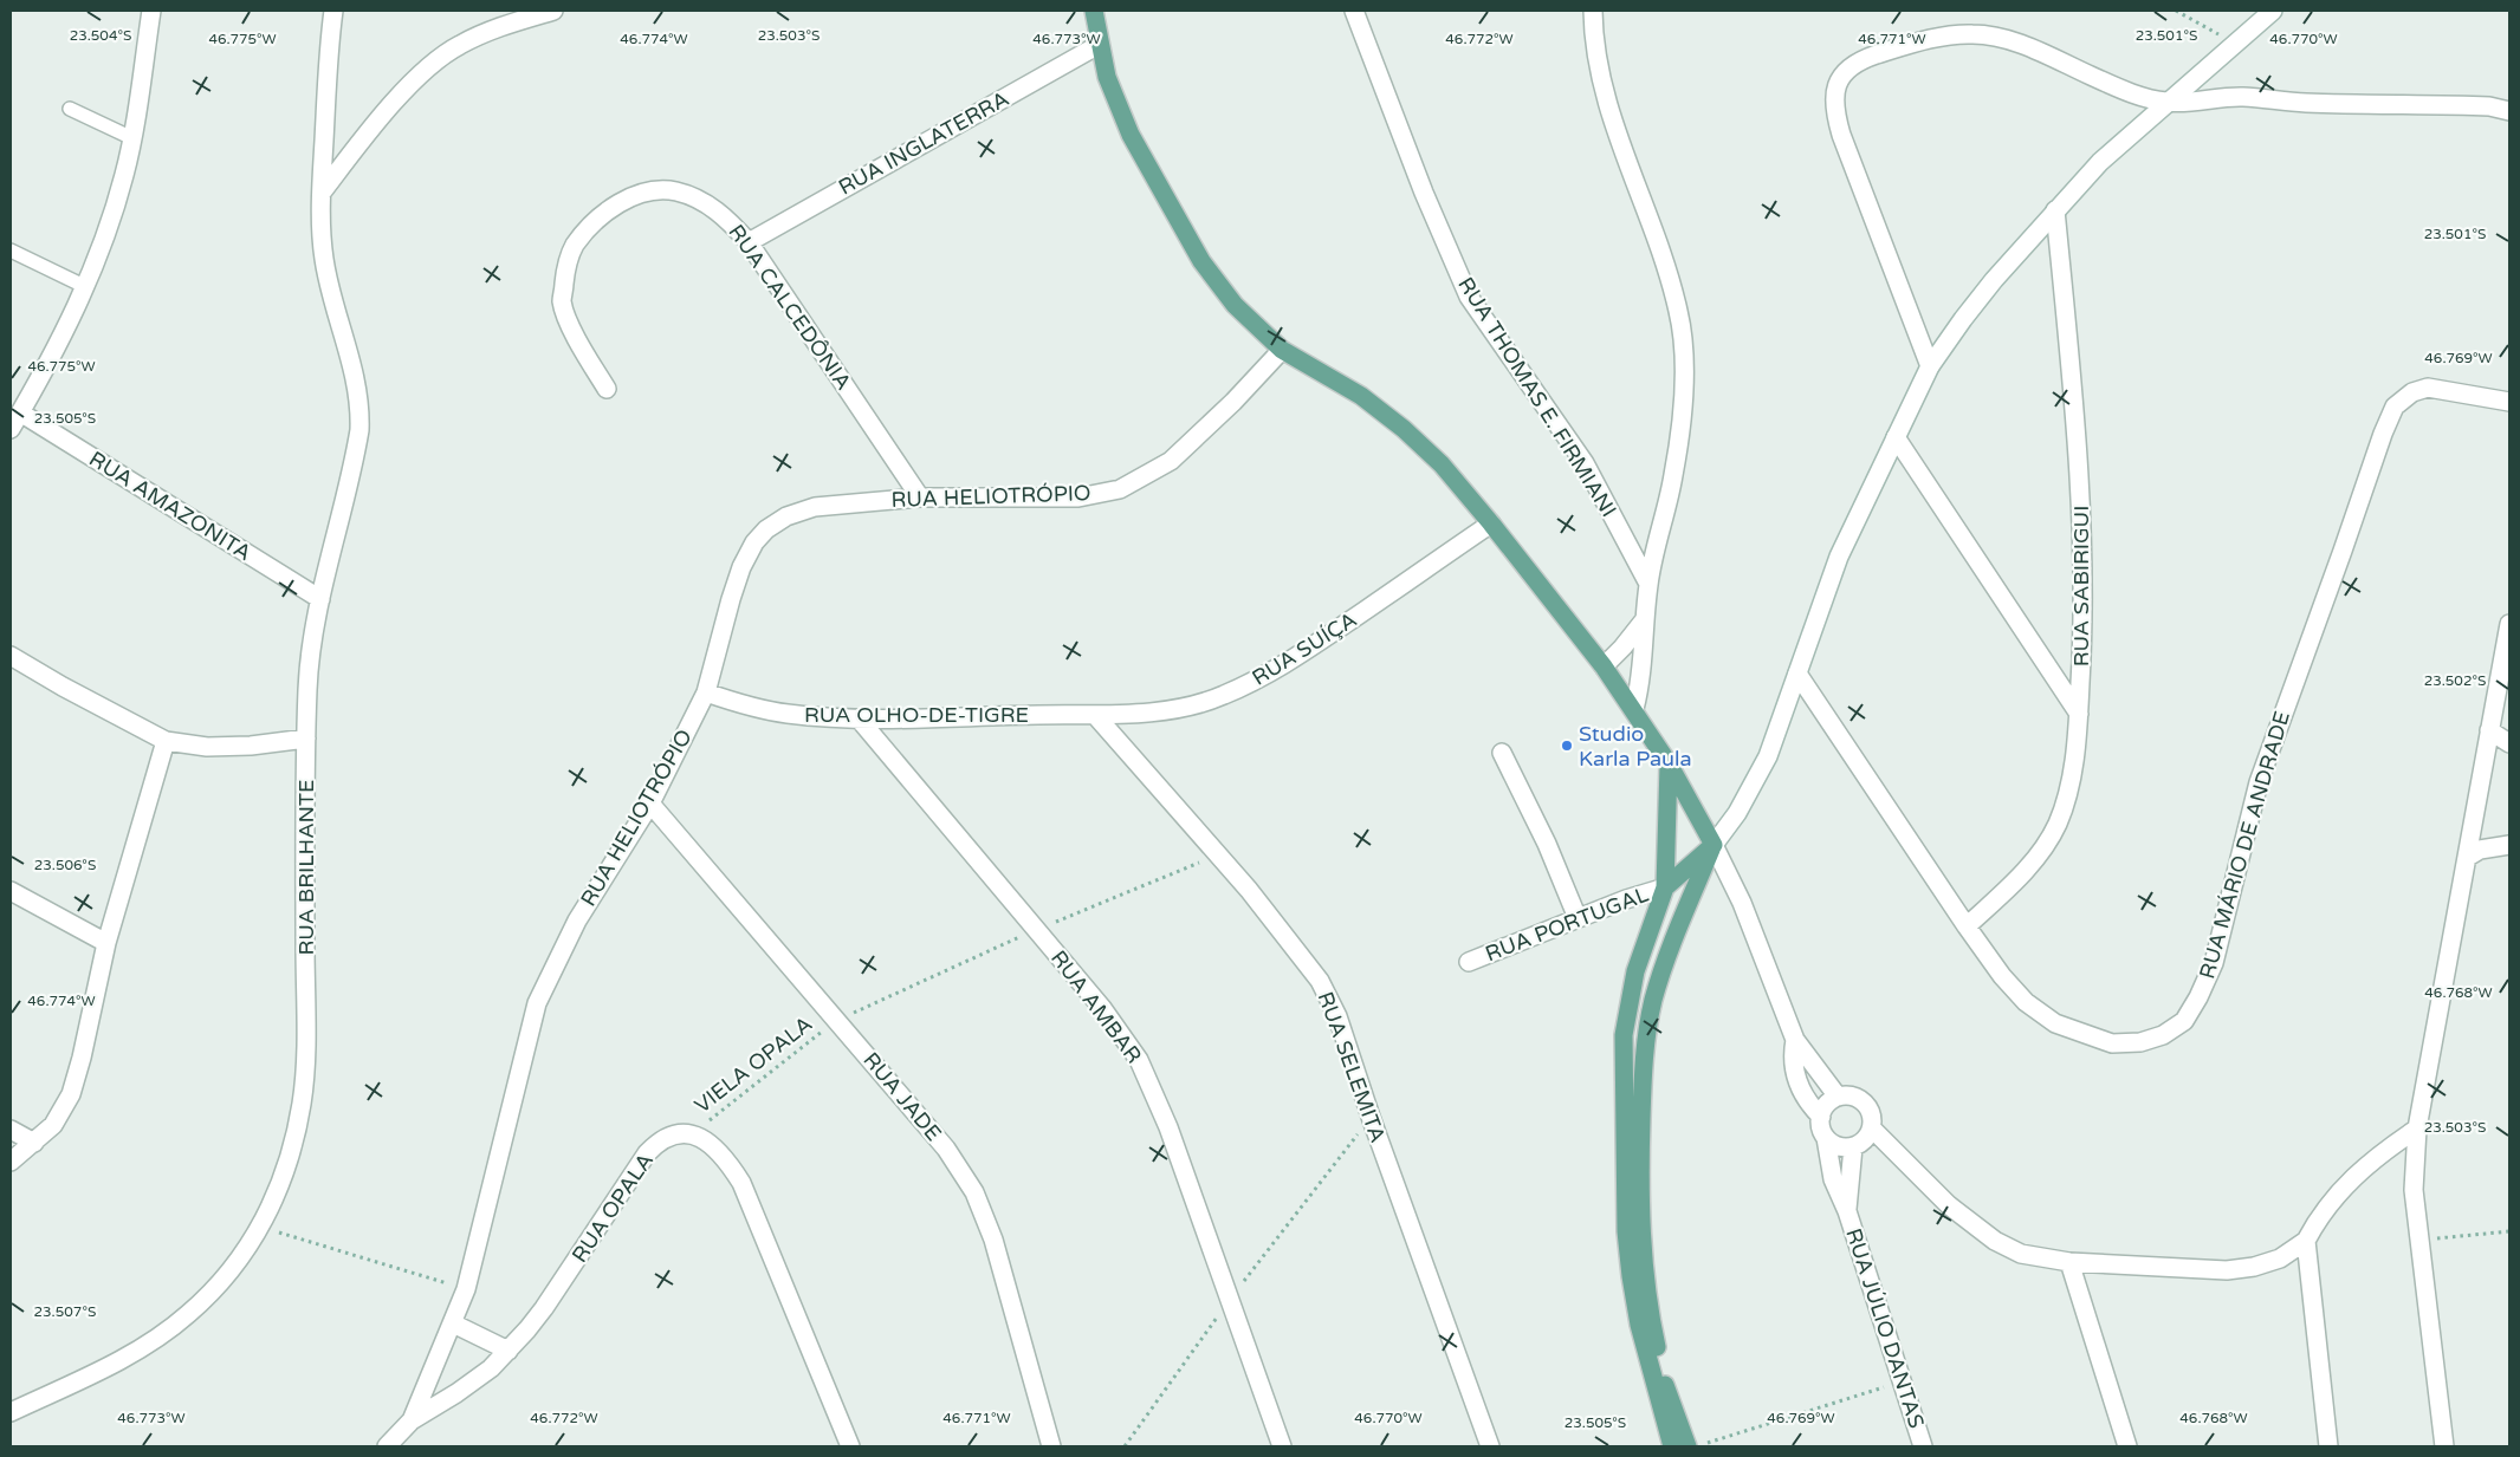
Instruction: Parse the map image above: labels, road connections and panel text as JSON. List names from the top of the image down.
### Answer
{
  "streets": {
    "street": [
      "RUA INGLATERRA",
      "RUA CALCEDÔNIA",
      "RUA THOMAS E. FIRMIANI",
      "RUA HELIOTRÓPIO",
      "RUA AMAZONITA",
      "RUA SABIRIGUI",
      "RUA SUÍÇA",
      "RUA OLHO-DE-TIGRE",
      "RUA MÁRIO DE ANDRADE",
      "RUA BRILHANTE",
      "RUA PORTUGAL",
      "RUA AMBAR",
      "RUA SELEMITA",
      "RUA JADE",
      "RUA OPALA",
      "RUA JÚLIO DANTAS"
    ],
    "path": ["VIELA OPALA"]
  },
  "crossings": [
    ["RUA INGLATERRA", "RUA CALCEDÔNIA"],
    ["RUA CALCEDÔNIA", "RUA HELIOTRÓPIO"],
    ["RUA HELIOTRÓPIO", "RUA OLHO-DE-TIGRE"],
    ["RUA HELIOTRÓPIO", "RUA JADE"],
    ["RUA HELIOTRÓPIO", "RUA OPALA"],
    ["RUA AMAZONITA", "RUA BRILHANTE"],
    ["RUA SABIRIGUI", "RUA MÁRIO DE ANDRADE"],
    ["RUA SUÍÇA", "RUA OLHO-DE-TIGRE"],
    ["RUA SUÍÇA", "RUA SELEMITA"],
    ["RUA OLHO-DE-TIGRE", "RUA AMBAR"],
    ["RUA OLHO-DE-TIGRE", "RUA SELEMITA"],
    ["VIELA OPALA", "RUA JADE"],
    ["VIELA OPALA", "RUA OPALA"]
  ],
  "places": ["Studio Karla Paula"],
  "coordinates": [
    "23.504°S",
    "23.503°S",
    "23.501°S",
    "46.773°W",
    "46.771°W",
    "46.775°W",
    "46.774°W",
    "46.772°W",
    "46.770°W",
    "46.769°W",
    "23.505°S",
    "23.502°S",
    "23.506°S",
    "46.768°W",
    "23.507°S"
  ]
}
